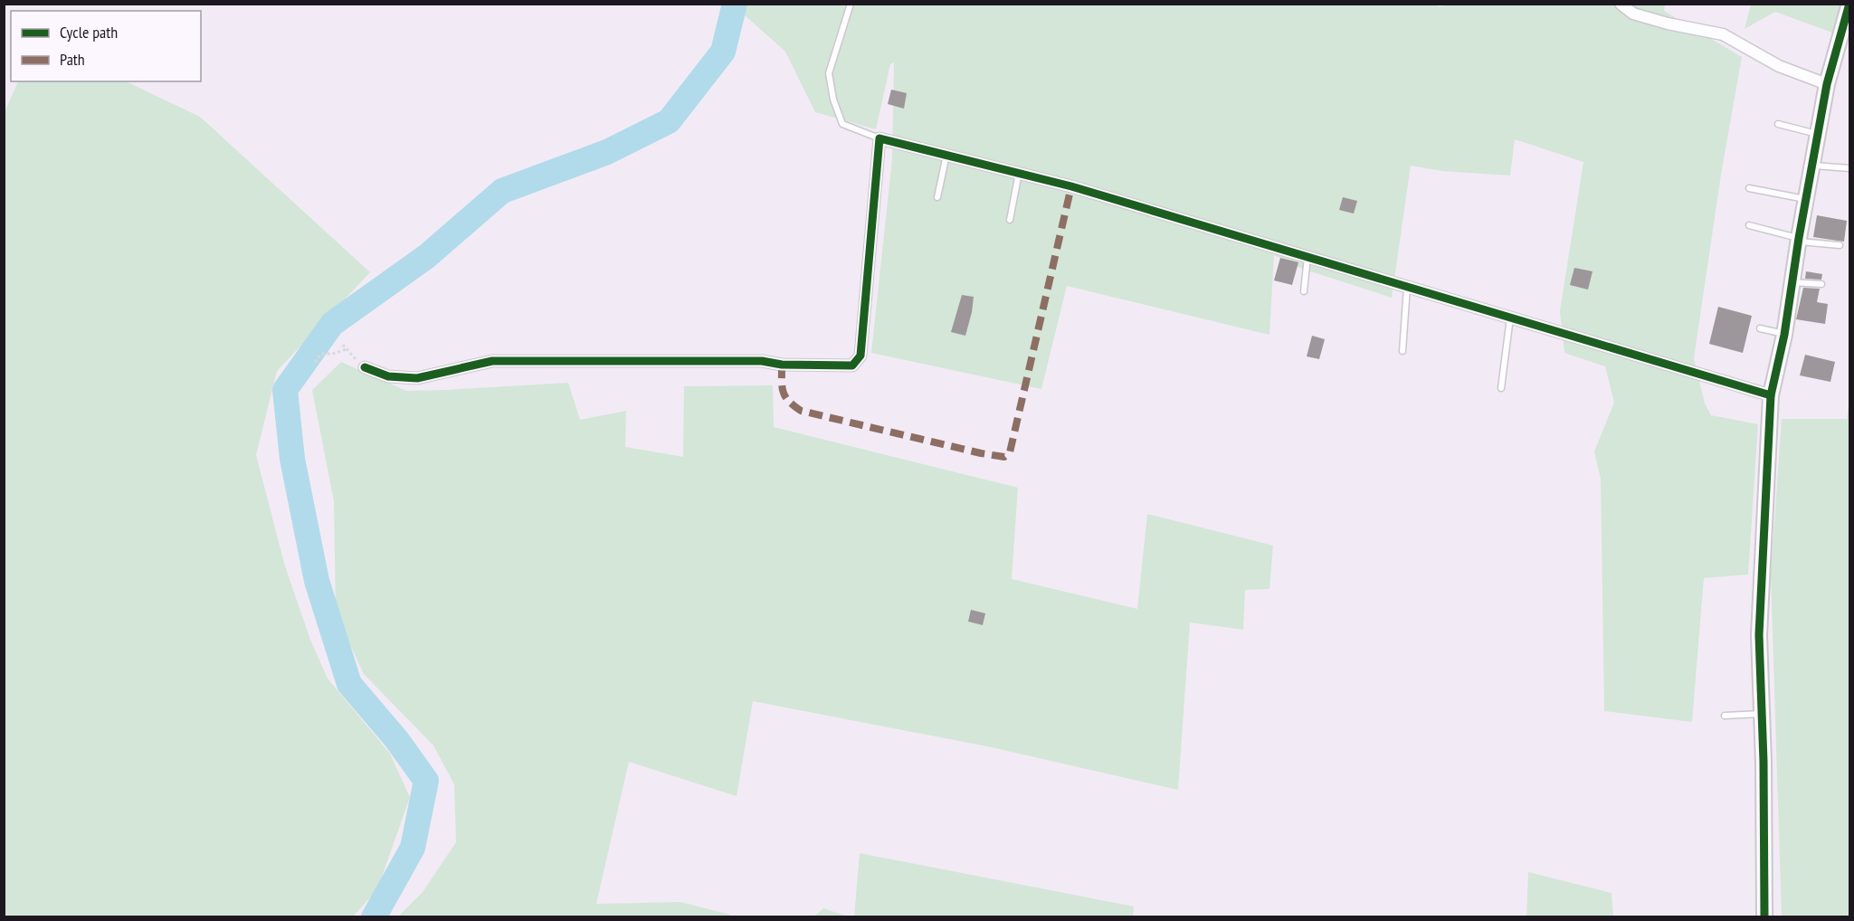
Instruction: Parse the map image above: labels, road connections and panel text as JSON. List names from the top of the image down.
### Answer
{
  "legend": ["Cycle path", "Path"]
}
